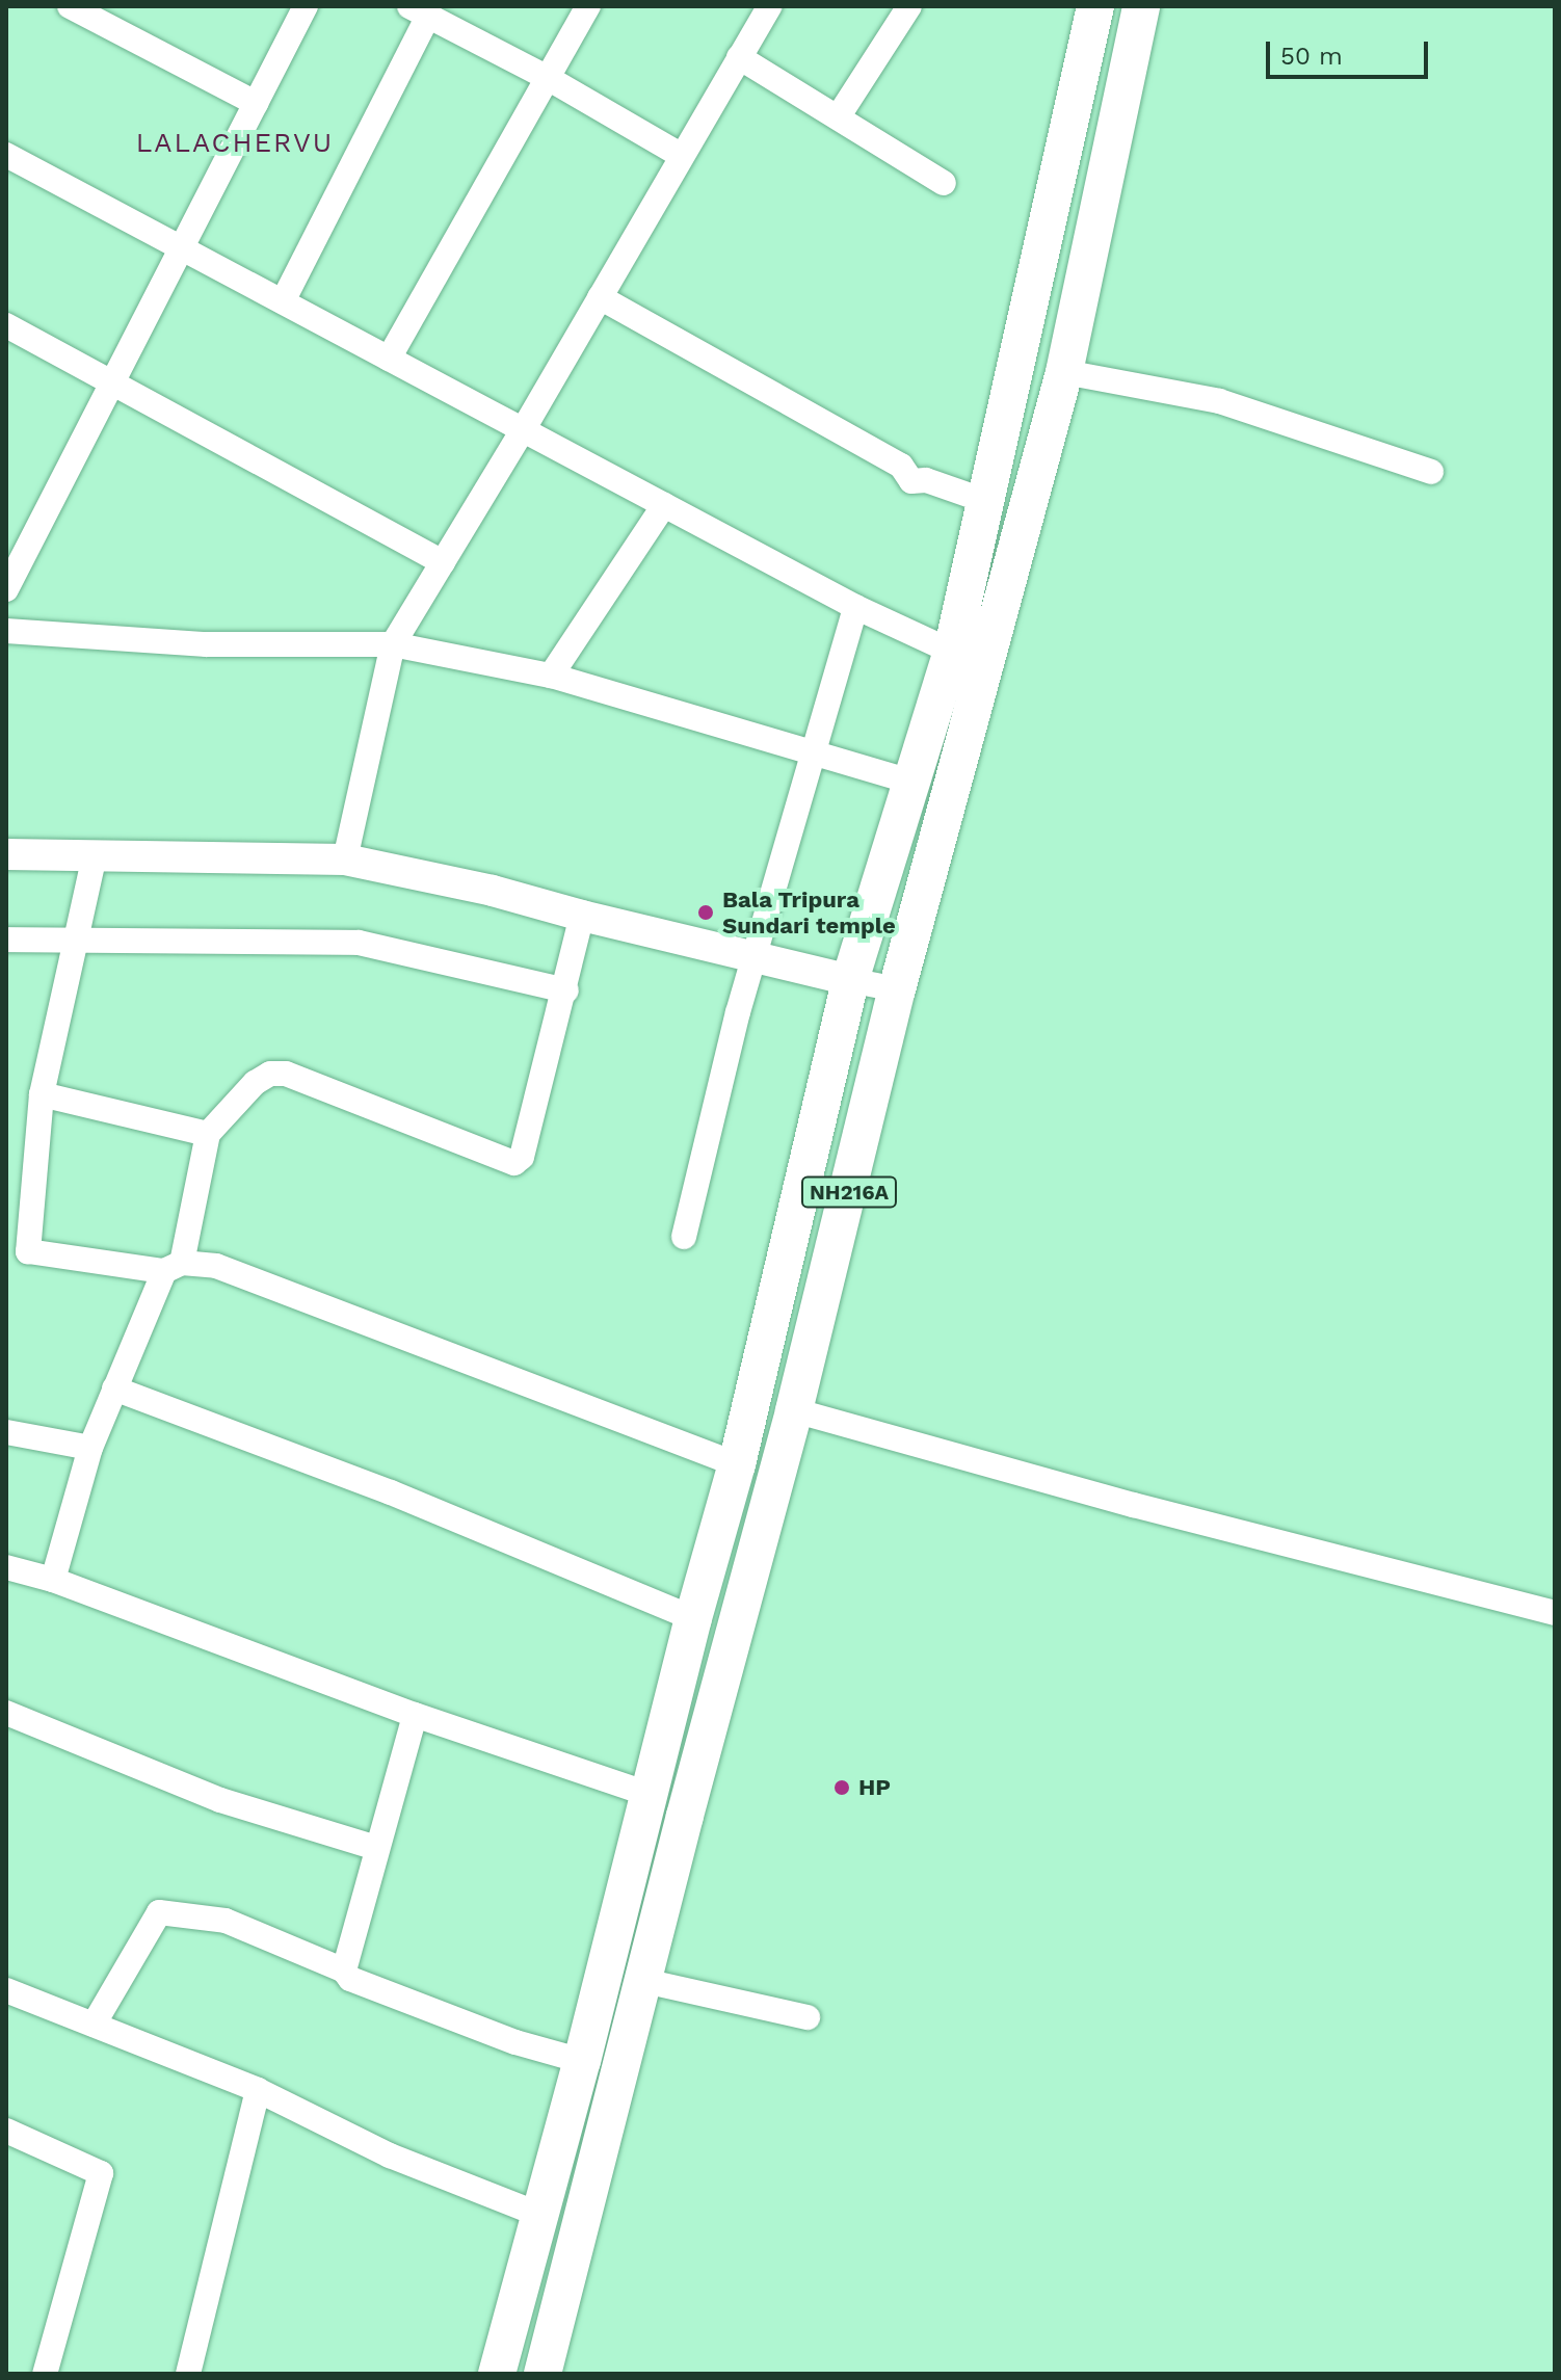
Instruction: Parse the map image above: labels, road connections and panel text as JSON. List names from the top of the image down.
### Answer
{
  "streets": {
    "highway": ["NH216A"]
  },
  "districts": ["LALACHERVU"],
  "places": ["Bala Tripura Sundari temple", "HP"],
  "scale_bar": "50 m"
}
